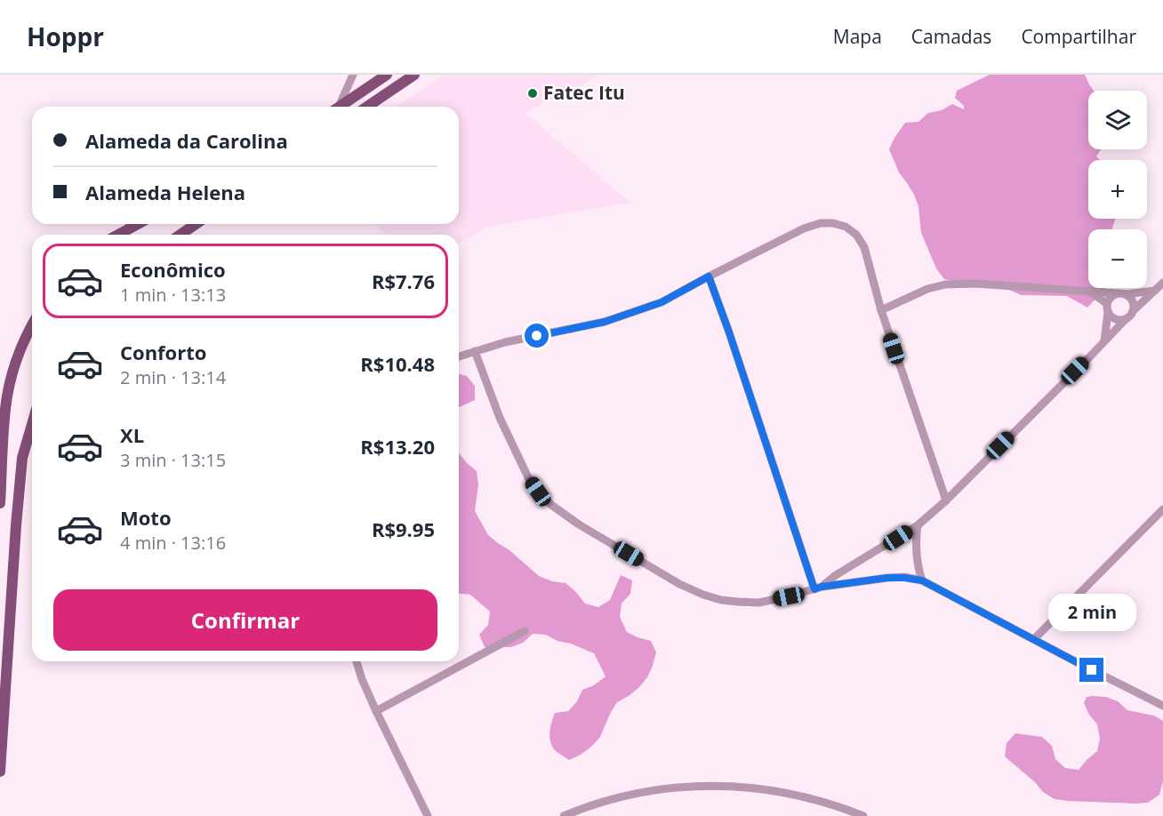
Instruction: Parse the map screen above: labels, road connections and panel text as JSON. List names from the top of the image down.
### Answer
{
  "places": ["Fatec Itu"],
  "page": {
    "header": "Hoppr",
    "nav": ["Mapa", "Camadas", "Compartilhar"],
    "map_buttons": ["+", "−"],
    "banner": ["Alameda da Carolina", "Alameda Helena"],
    "list": [
      {
        "name": "Econômico",
        "note": "1 min · 13:13",
        "value": "R$7.76"
      },
      {
        "name": "Conforto",
        "note": "2 min · 13:14",
        "value": "R$10.48"
      },
      {
        "name": "XL",
        "note": "3 min · 13:15",
        "value": "R$13.20"
      },
      {
        "name": "Moto",
        "note": "4 min · 13:16",
        "value": "R$9.95"
      }
    ],
    "buttons": "Confirmar",
    "bubble": "2 min"
  }
}
